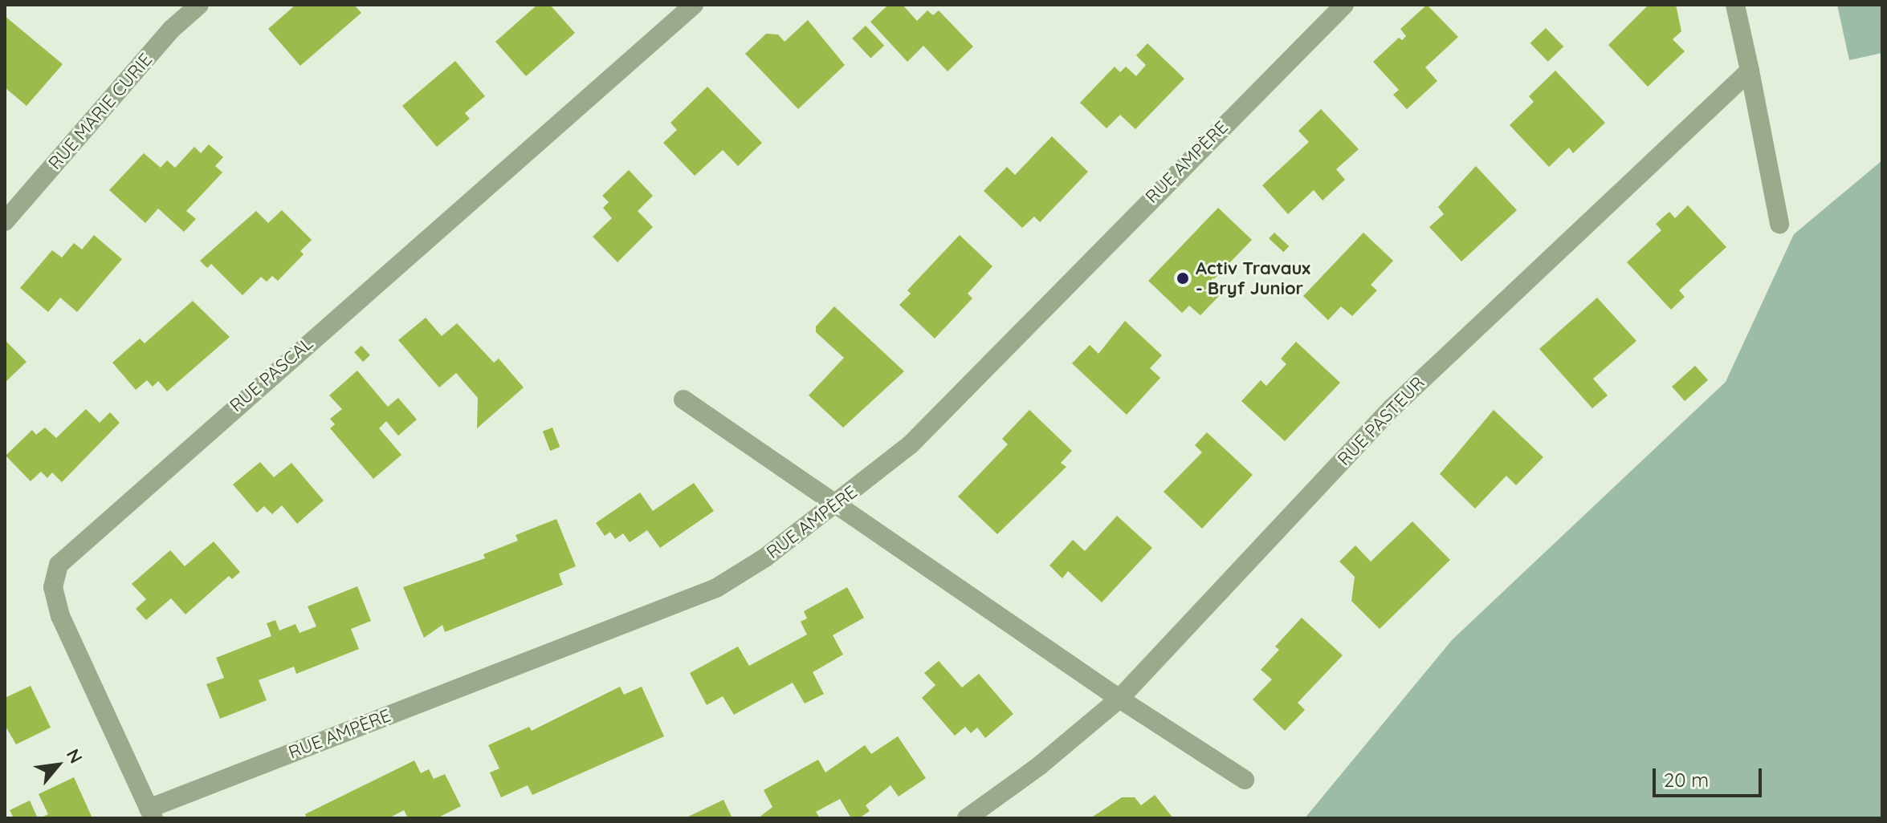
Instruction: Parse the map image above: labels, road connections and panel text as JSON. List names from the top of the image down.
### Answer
{
  "streets": {
    "street": [
      "RUE MARIE CURIE",
      "RUE AMPÈRE",
      "RUE PASCAL",
      "RUE PASTEUR"
    ]
  },
  "crossings": [
    ["RUE AMPÈRE", "RUE PASCAL"]
  ],
  "places": ["Activ Travaux - Bryf Junior"],
  "scale_bar": "20 m",
  "north": "top right"
}
